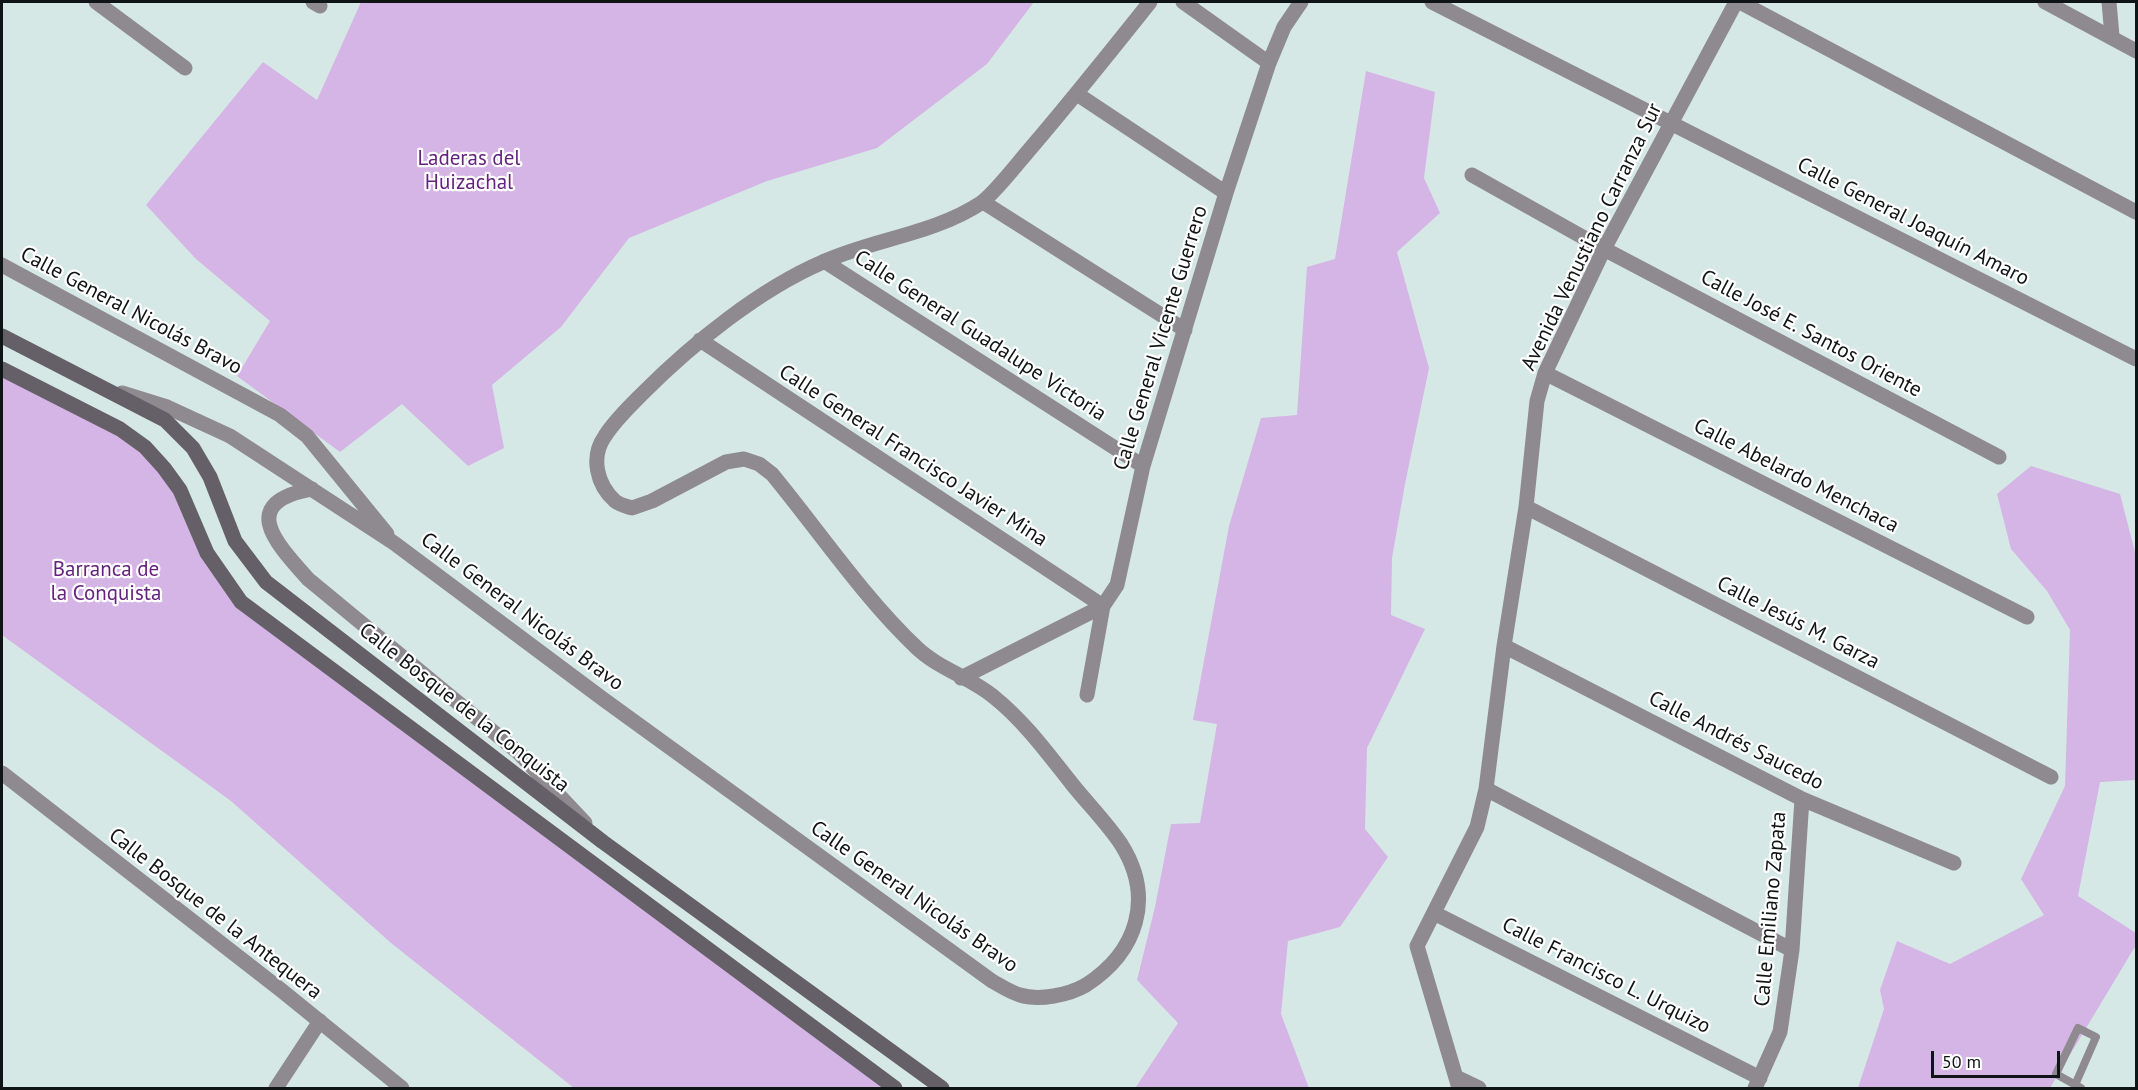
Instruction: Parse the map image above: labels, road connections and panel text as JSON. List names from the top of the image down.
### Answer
{
  "streets": {
    "main road": ["Calle Bosque de la Conquista"],
    "street": [
      "Calle General Joaquín Amaro",
      "Avenida Venustiano Carranza Sur",
      "Calle General Nicolás Bravo",
      "Calle José E. Santos Oriente",
      "Calle General Guadalupe Victoria",
      "Calle General Vicente Guerrero",
      "Calle General Francisco Javier Mina",
      "Calle Abelardo Menchaca",
      "Calle Jesús M. Garza",
      "Calle Andrés Saucedo",
      "Calle Emiliano Zapata",
      "Calle Bosque de la Antequera",
      "Calle Francisco L. Urquizo"
    ]
  },
  "crossings": [
    ["Calle General Joaquín Amaro", "Avenida Venustiano Carranza Sur"],
    ["Avenida Venustiano Carranza Sur", "Calle José E. Santos Oriente"],
    ["Avenida Venustiano Carranza Sur", "Calle Abelardo Menchaca"],
    ["Avenida Venustiano Carranza Sur", "Calle Jesús M. Garza"],
    ["Avenida Venustiano Carranza Sur", "Calle Andrés Saucedo"],
    ["Avenida Venustiano Carranza Sur", "Calle Francisco L. Urquizo"],
    ["Calle General Nicolás Bravo", "Calle General Francisco Javier Mina"],
    ["Calle General Nicolás Bravo", "Calle Bosque de la Conquista"],
    ["Calle General Guadalupe Victoria", "Calle General Vicente Guerrero"],
    ["Calle General Vicente Guerrero", "Calle General Francisco Javier Mina"],
    ["Calle Andrés Saucedo", "Calle Emiliano Zapata"],
    ["Calle Emiliano Zapata", "Calle Francisco L. Urquizo"]
  ],
  "parks": ["Laderas del Huizachal", "Barranca de la Conquista"],
  "scale_bar": "50 m"
}
